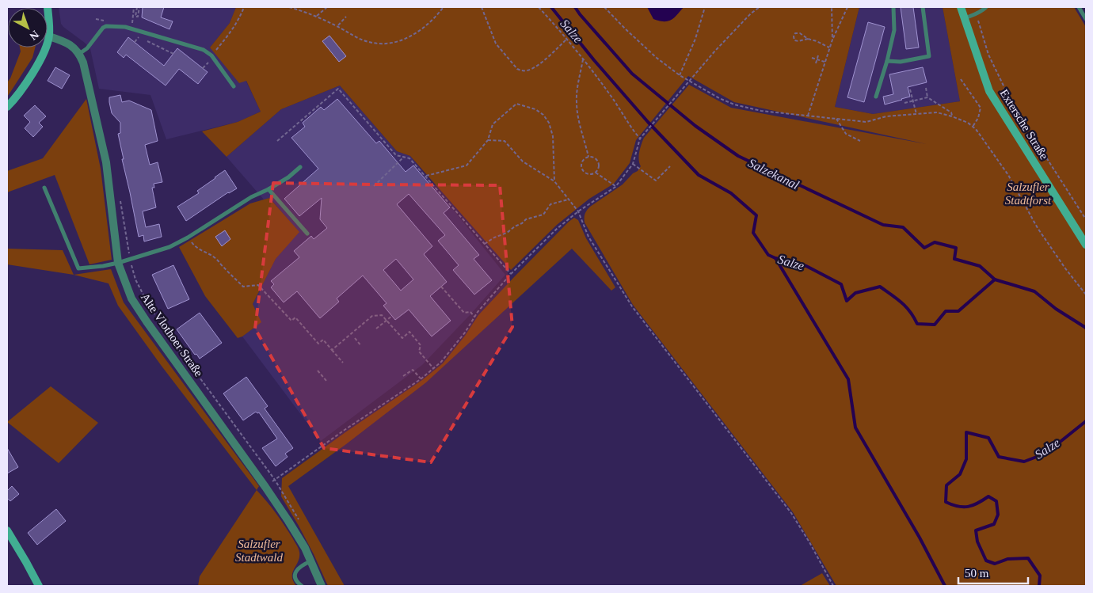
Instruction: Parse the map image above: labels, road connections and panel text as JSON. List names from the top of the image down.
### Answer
{
  "streets": {
    "main road": ["Extersche Straße"],
    "street": ["Alte Vlothoer Straße"]
  },
  "water": ["Salze", "Salzekanal"],
  "parks": ["Salzufler Stadtforst", "Salzufler Stadtwald"],
  "scale_bar": "50 m",
  "north": "bottom right"
}
